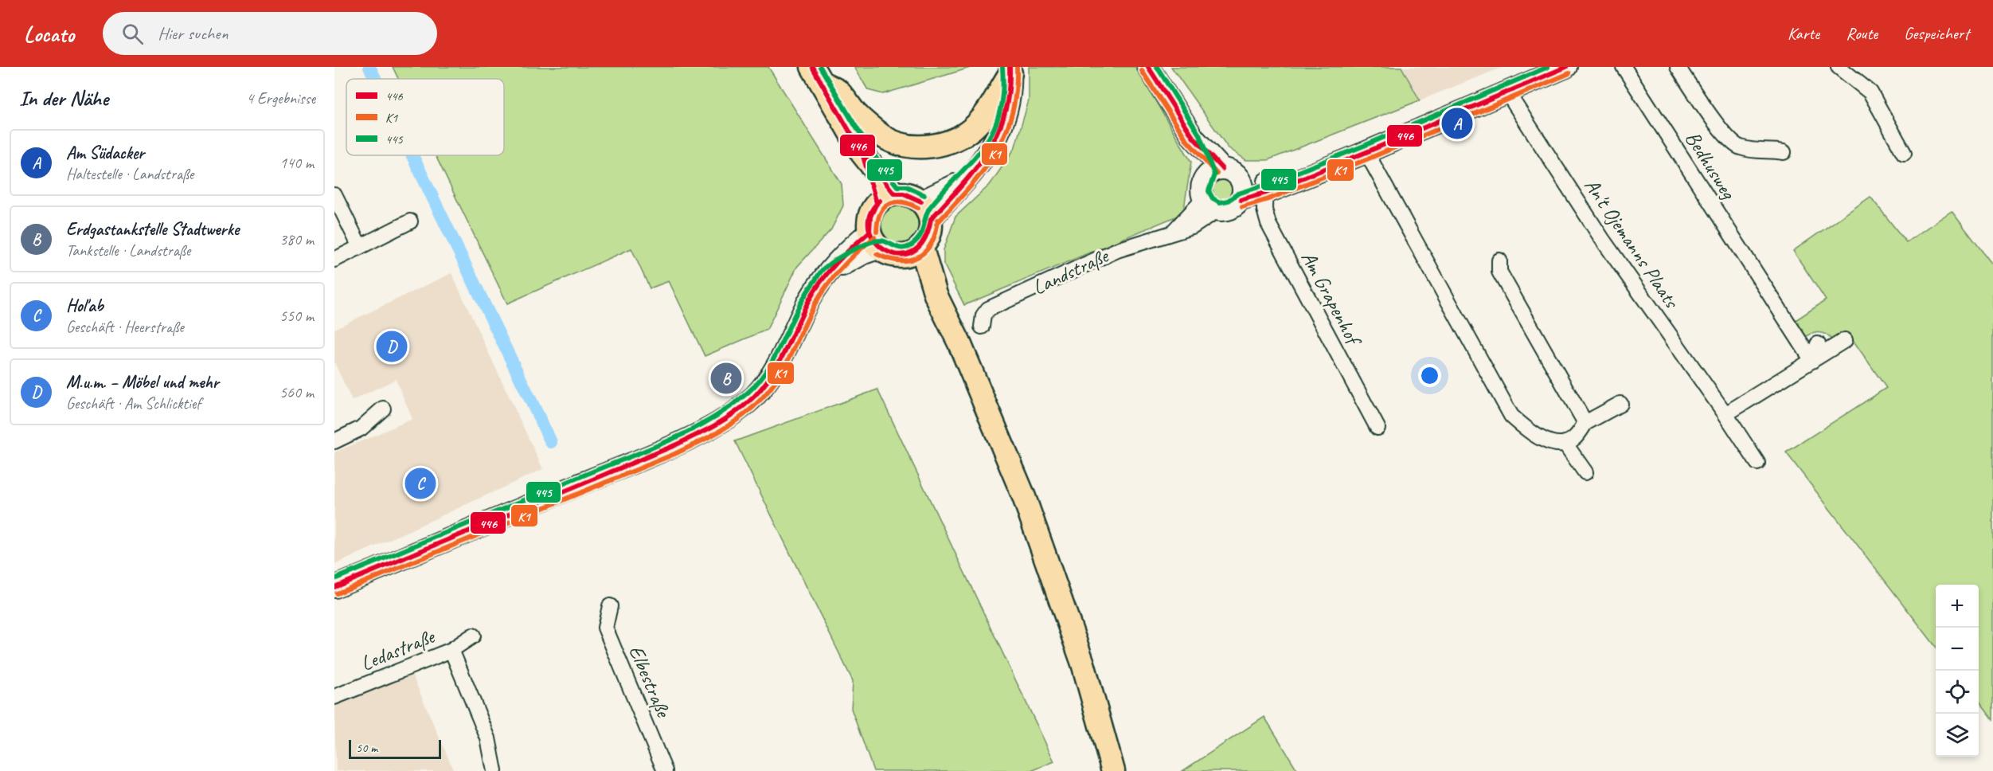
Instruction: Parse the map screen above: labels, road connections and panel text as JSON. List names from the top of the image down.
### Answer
{
  "streets": {
    "street": [
      "Bedhusweg",
      "An't Ojemanns Plaats",
      "Landstraße",
      "Am Grapenhof",
      "Ledastraße",
      "Elbestraße"
    ]
  },
  "lines": ["transit line 446", "transit line K1", "transit line 445"],
  "legend": ["446", "K1", "445"],
  "scale_bar": "50 m",
  "page": {
    "header": "Locato",
    "search": "Hier suchen",
    "nav": ["Karte", "Route", "Gespeichert"],
    "heading": ["In der Nähe", "4 Ergebnisse"],
    "pins": [
      "A",
      "D",
      "B",
      "C"
    ],
    "list": [
      {
        "mark": "A",
        "name": "Am Südacker",
        "note": "Haltestelle · Landstraße",
        "value": "140 m"
      },
      {
        "mark": "B",
        "name": "Erdgastankstelle Stadtwerke",
        "note": "Tankstelle · Landstraße",
        "value": "380 m"
      },
      {
        "mark": "C",
        "name": "Hol'ab",
        "note": "Geschäft · Heerstraße",
        "value": "550 m"
      },
      {
        "mark": "D",
        "name": "M.u.m. – Möbel und mehr",
        "note": "Geschäft · Am Schlicktief",
        "value": "560 m"
      }
    ],
    "map_buttons": ["+", "−"],
    "scale": "50 m"
  }
}
